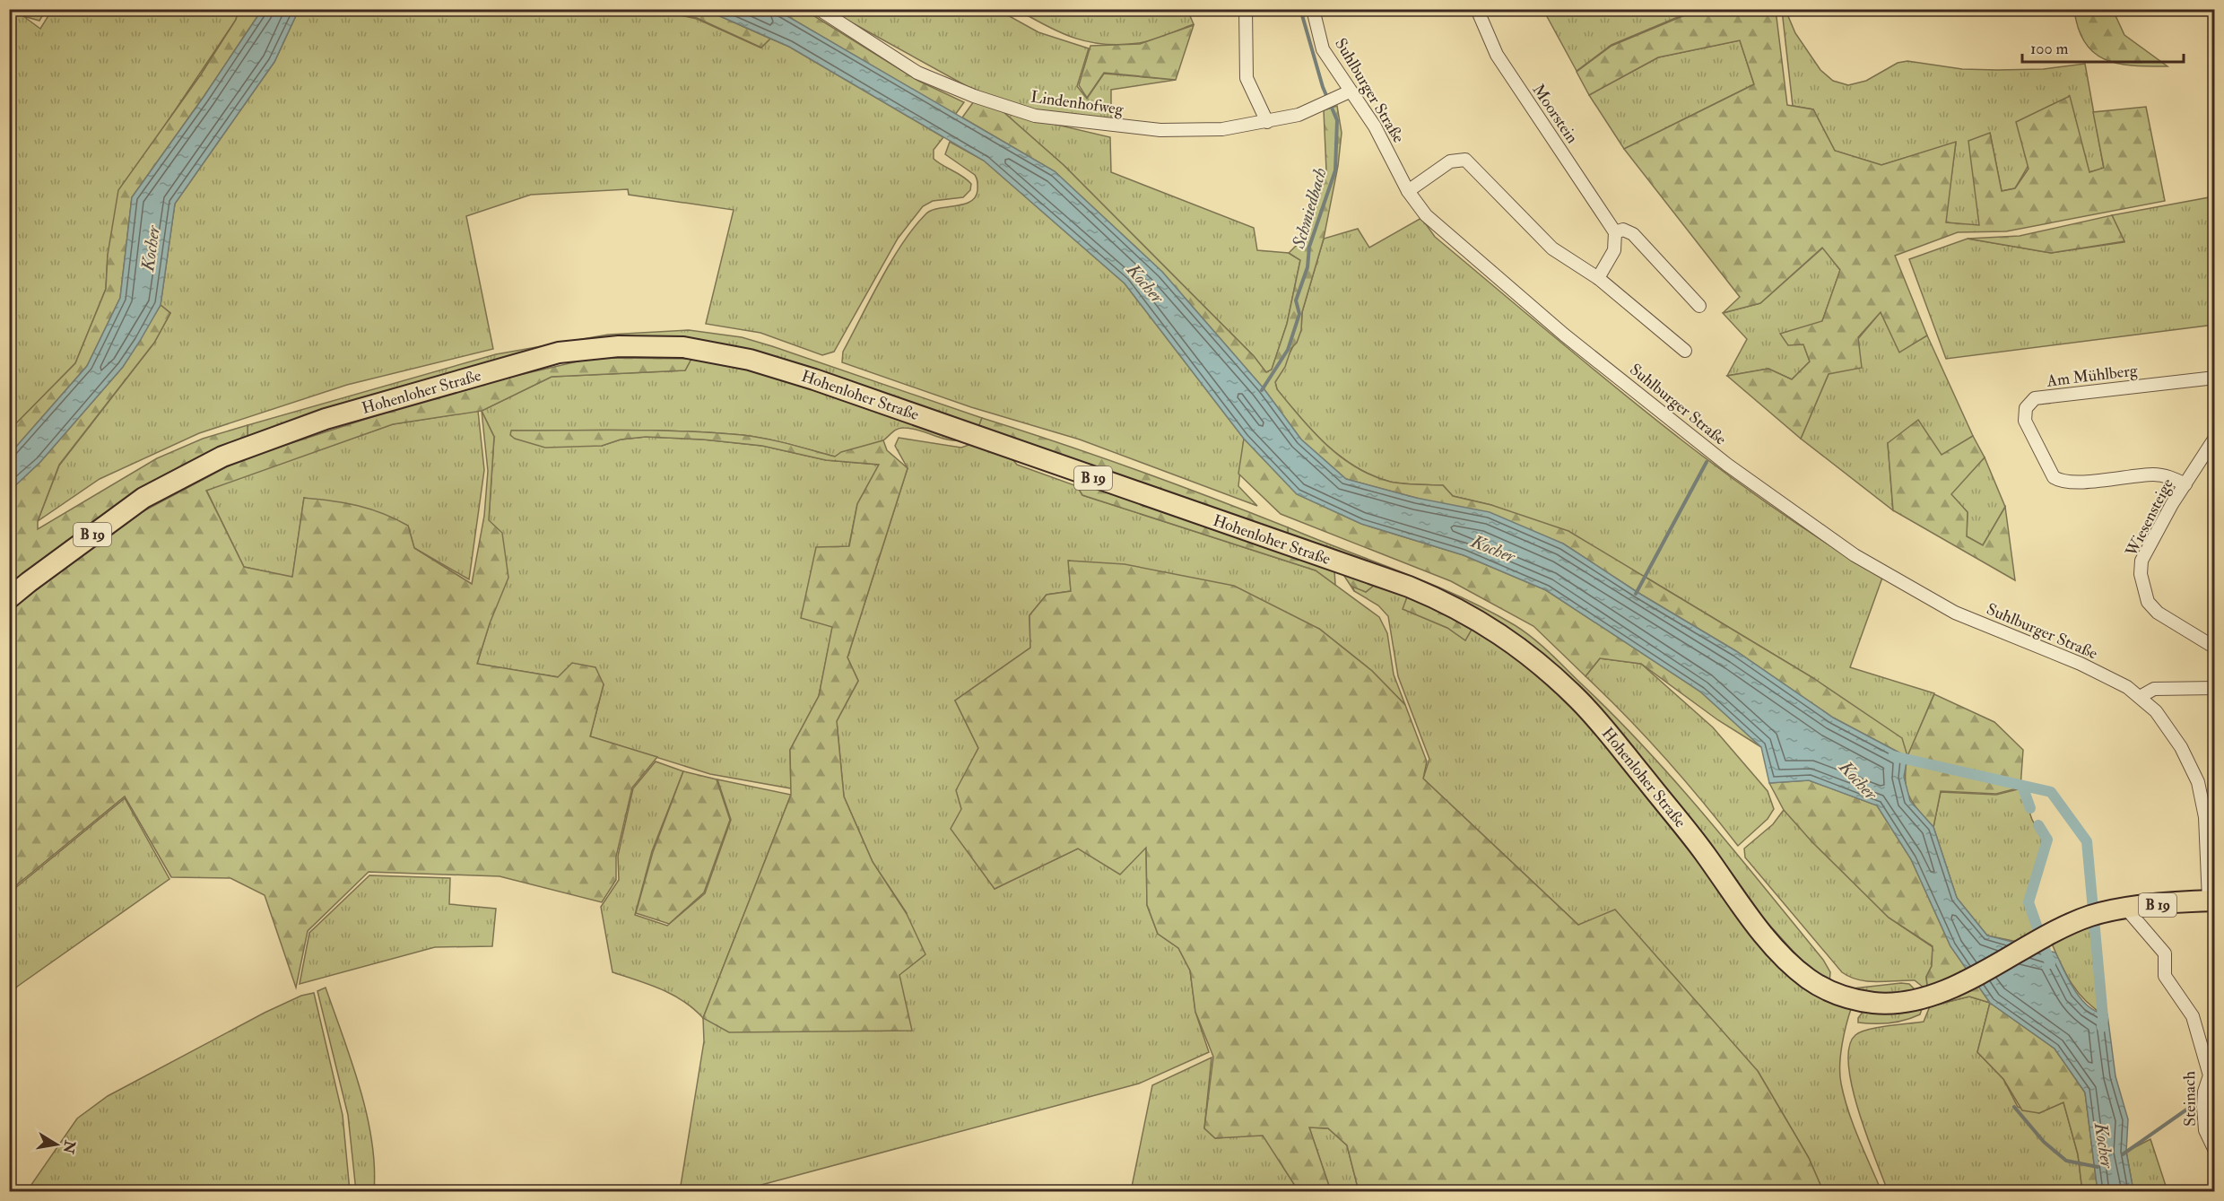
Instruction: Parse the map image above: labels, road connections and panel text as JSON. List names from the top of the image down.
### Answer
{
  "streets": {
    "main road": ["Hohenloher Straße", "B 19"],
    "street": [
      "Suhlburger Straße",
      "Lindenhofweg",
      "Moorstein",
      "Am Mühlberg",
      "Wiesensteige",
      "Steinach"
    ]
  },
  "crossings": [
    ["Suhlburger Straße", "Lindenhofweg"],
    ["Suhlburger Straße", "Hohenloher Straße"],
    ["Am Mühlberg", "Wiesensteige"],
    ["Hohenloher Straße", "Steinach"]
  ],
  "water": ["Schmiedbach", "Kocher"],
  "scale_bar": "100 m",
  "north": "right"
}
